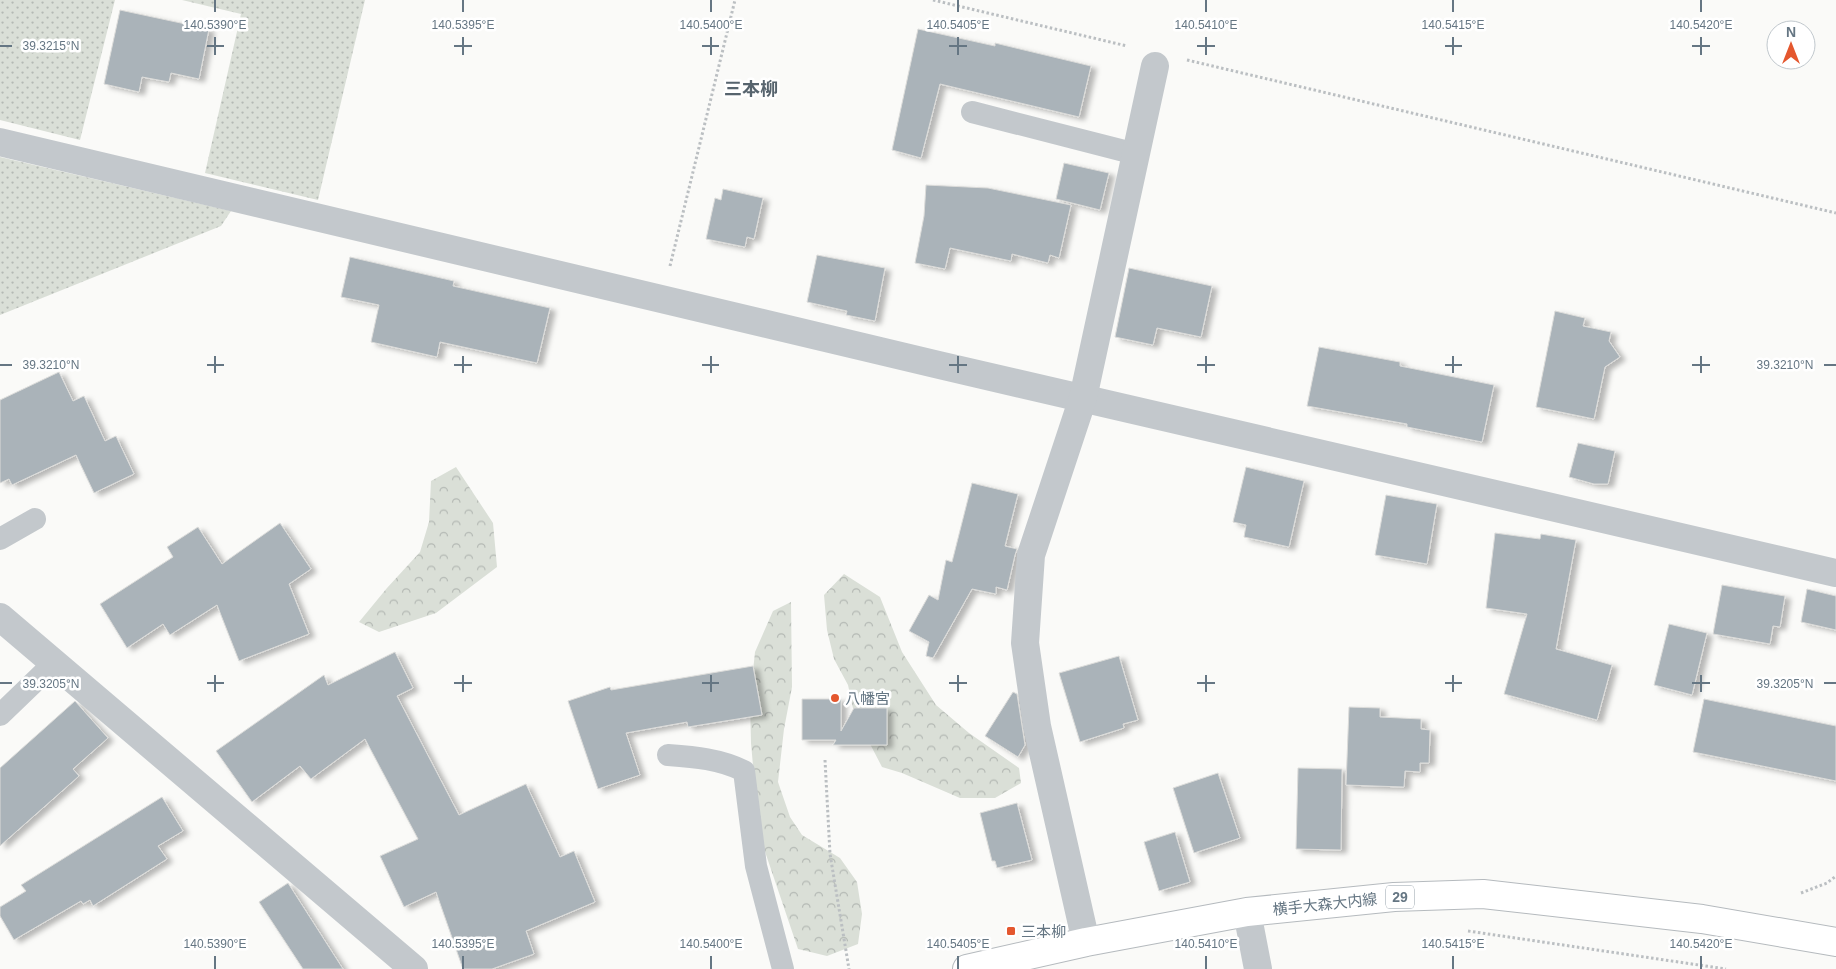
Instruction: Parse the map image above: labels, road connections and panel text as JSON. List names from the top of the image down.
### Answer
{
  "streets": {
    "main road": ["29", "横手大森大内線"]
  },
  "districts": ["三本柳"],
  "places": {
    "other": ["八幡宮"],
    "transit": ["三本柳"]
  },
  "north": "top",
  "coordinates": [
    "140.5390°E",
    "140.5395°E",
    "140.5400°E",
    "140.5405°E",
    "140.5410°E",
    "140.5415°E",
    "140.5420°E",
    "39.3215°N",
    "39.3210°N",
    "39.3205°N"
  ]
}
